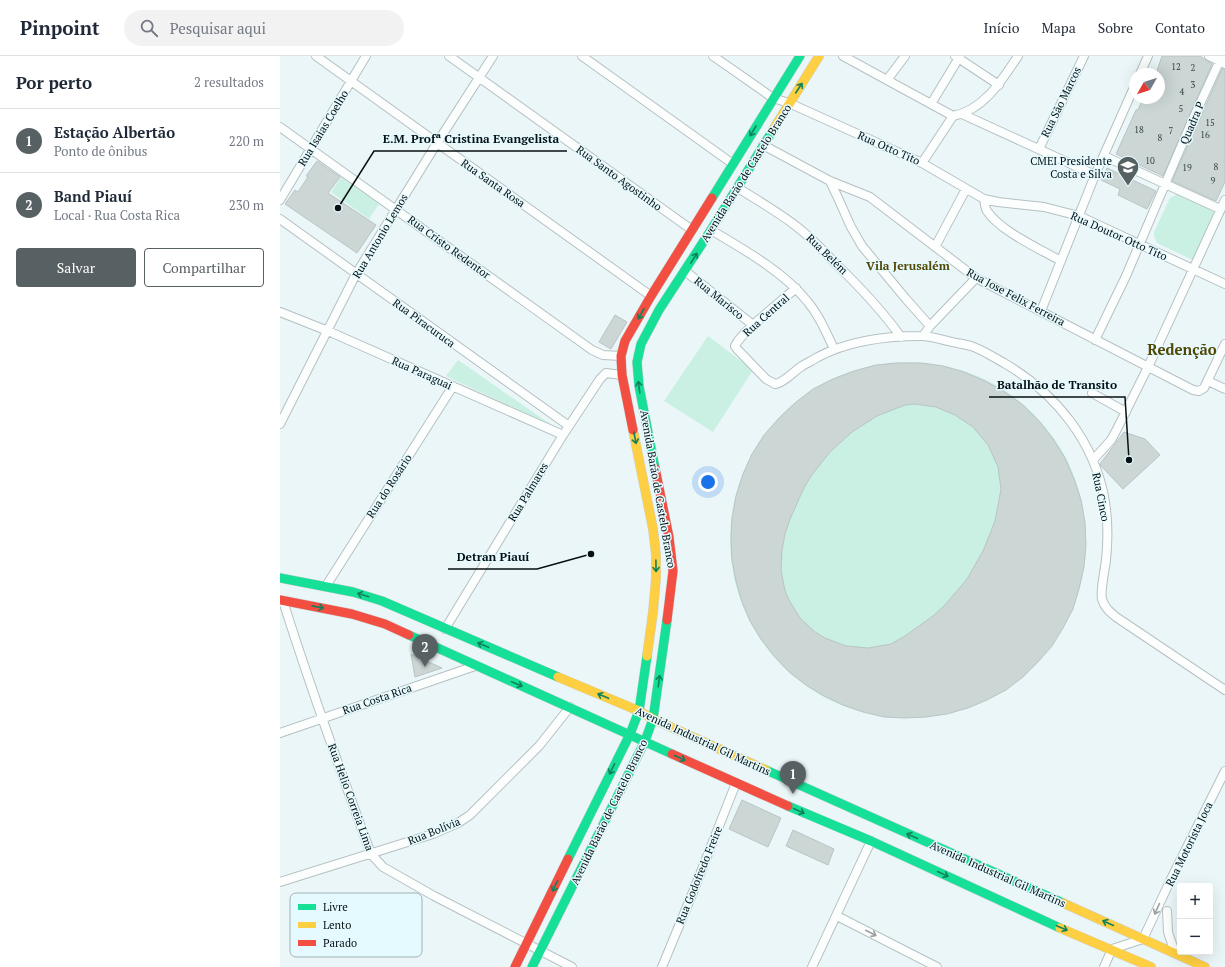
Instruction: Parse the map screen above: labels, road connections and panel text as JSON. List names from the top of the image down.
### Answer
{
  "streets": {
    "main road": ["Avenida Barão de Castelo Branco", "Avenida Industrial Gil Martins"],
    "street": [
      "Rua São Marcos",
      "Quadra P",
      "Rua Isaias Coelho",
      "Rua Otto Tito",
      "Rua Santo Agostinho",
      "Rua Santa Rosa",
      "Rua Antonio Lemos",
      "Rua Doutor Otto Tito",
      "Rua Cristo Redentor",
      "Rua Belém",
      "Rua Jose Felix Ferreira",
      "Rua Marisco",
      "Rua Central",
      "Rua Piracuruca",
      "Rua Paraguai",
      "Rua do Rosário",
      "Rua Palmares",
      "Rua Cinco",
      "Rua Costa Rica",
      "Rua Helio Correia Lima",
      "Rua Bolívia",
      "Rua Motorista Joca",
      "Rua Godofredo Freire"
    ]
  },
  "crossings": [
    ["Quadra P", "Rua Doutor Otto Tito"],
    ["Quadra P", "Rua Jose Felix Ferreira"],
    ["Rua Isaias Coelho", "Rua Santa Rosa"],
    ["Rua Isaias Coelho", "Rua Cristo Redentor"],
    ["Rua Otto Tito", "Avenida Barão de Castelo Branco"],
    ["Rua Otto Tito", "Rua Doutor Otto Tito"],
    ["Avenida Barão de Castelo Branco", "Rua Santo Agostinho"],
    ["Avenida Barão de Castelo Branco", "Rua Santa Rosa"],
    ["Avenida Barão de Castelo Branco", "Rua Cristo Redentor"],
    ["Avenida Barão de Castelo Branco", "Rua Belém"],
    ["Avenida Barão de Castelo Branco", "Rua Jose Felix Ferreira"],
    ["Avenida Barão de Castelo Branco", "Rua Marisco"],
    ["Avenida Barão de Castelo Branco", "Rua Palmares"],
    ["Avenida Barão de Castelo Branco", "Avenida Industrial Gil Martins"],
    ["Avenida Barão de Castelo Branco", "Rua Helio Correia Lima"],
    ["Rua Santo Agostinho", "Rua Antonio Lemos"],
    ["Rua Santa Rosa", "Rua Antonio Lemos"],
    ["Rua Antonio Lemos", "Rua Cristo Redentor"],
    ["Rua Antonio Lemos", "Rua Piracuruca"],
    ["Rua Antonio Lemos", "Rua Paraguai"],
    ["Rua Marisco", "Rua Central"],
    ["Rua Piracuruca", "Rua Palmares"],
    ["Rua Paraguai", "Rua do Rosário"],
    ["Rua Paraguai", "Rua Palmares"],
    ["Rua do Rosário", "Avenida Industrial Gil Martins"],
    ["Rua Palmares", "Avenida Industrial Gil Martins"],
    ["Rua Costa Rica", "Avenida Industrial Gil Martins"],
    ["Rua Costa Rica", "Rua Helio Correia Lima"],
    ["Avenida Industrial Gil Martins", "Rua Helio Correia Lima"],
    ["Avenida Industrial Gil Martins", "Rua Bolívia"],
    ["Avenida Industrial Gil Martins", "Rua Motorista Joca"],
    ["Avenida Industrial Gil Martins", "Rua Godofredo Freire"],
    ["Rua Helio Correia Lima", "Rua Bolívia"]
  ],
  "one_way": ["Rua Motorista Joca"],
  "districts": ["Vila Jerusalém", "Redenção"],
  "places": {
    "school or university": ["CMEI Presidente Costa e Silva"],
    "other": ["E.M. Profª Cristina Evangelista", "Batalhão de Transito", "Detran Piauí"]
  },
  "house_numbers": [
    "12",
    "2",
    "3",
    "4",
    "5",
    "15",
    "18",
    "7",
    "16",
    "8",
    "10",
    "8",
    "19",
    "9"
  ],
  "legend": ["Livre", "Lento", "Parado"],
  "north": "bottom left",
  "page": {
    "header": "Pinpoint",
    "search": "Pesquisar aqui",
    "nav": [
      "Início",
      "Mapa",
      "Sobre",
      "Contato"
    ],
    "heading": ["Por perto", "2 resultados"],
    "list": [
      {
        "mark": "1",
        "name": "Estação Albertão",
        "note": "Ponto de ônibus",
        "value": "220 m"
      },
      {
        "mark": "2",
        "name": "Band Piauí",
        "note": "Local · Rua Costa Rica",
        "value": "230 m"
      }
    ],
    "buttons": ["Salvar", "Compartilhar"],
    "pins": ["2", "1"],
    "map_buttons": ["+", "−"]
  }
}
